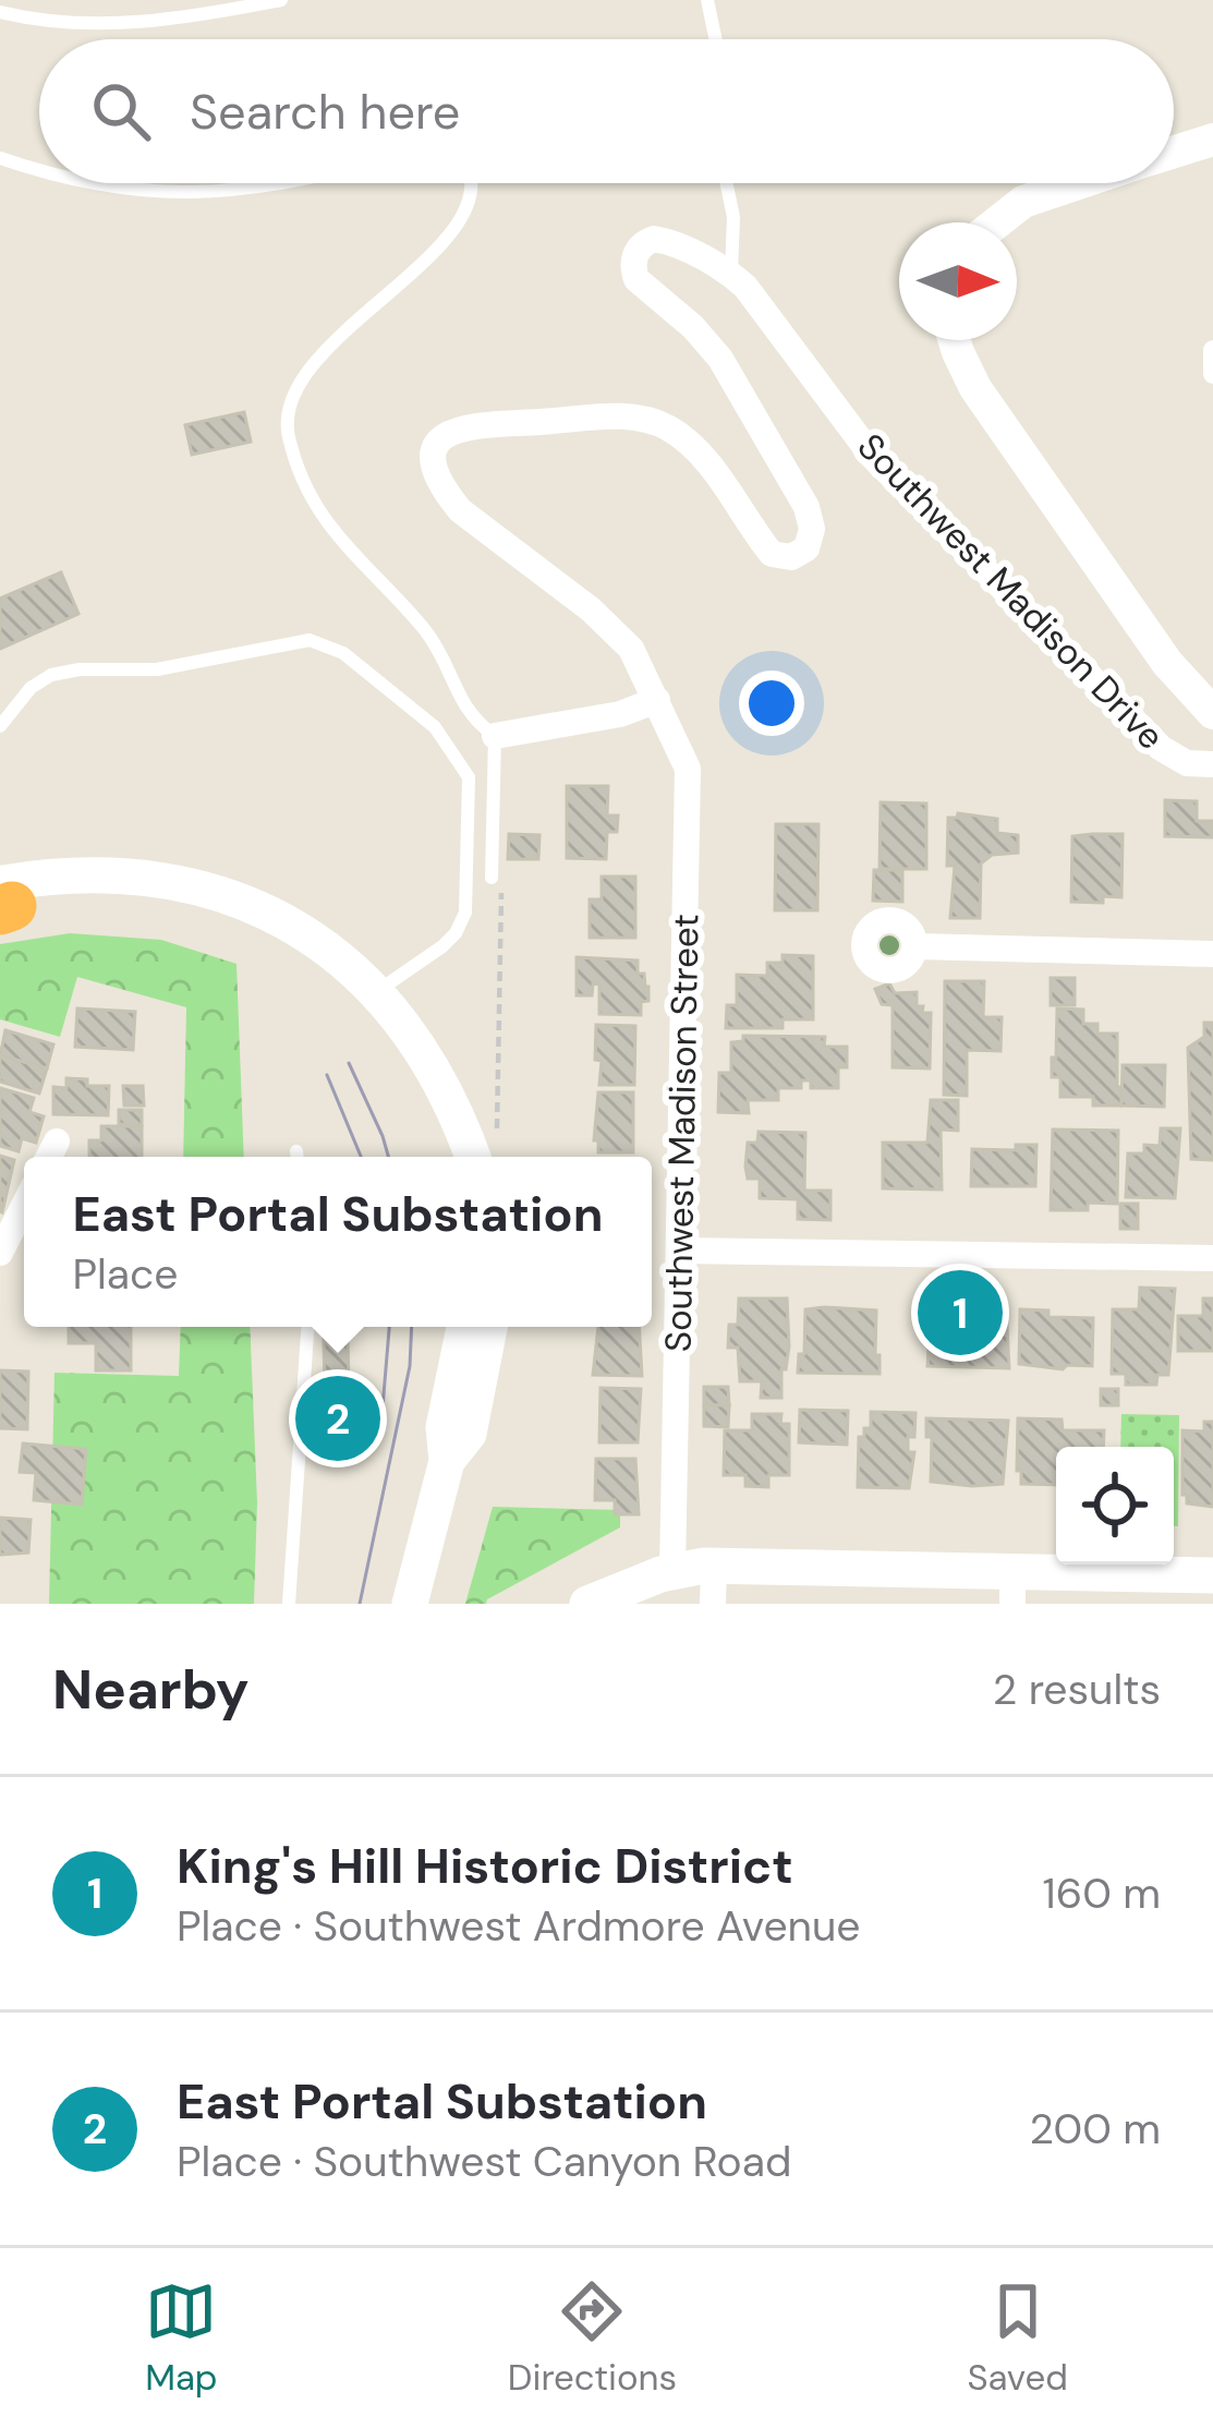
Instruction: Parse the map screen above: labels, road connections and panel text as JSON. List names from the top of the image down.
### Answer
{
  "streets": {
    "street": ["Southwest Madison Drive", "Southwest Madison Street"]
  },
  "crossings": [
    ["Southwest Madison Drive", "Southwest Madison Street"]
  ],
  "north": "right",
  "page": {
    "search": "Search here",
    "popup": ["East Portal Substation", "Place"],
    "pins": ["1", "2"],
    "heading": ["Nearby", "2 results"],
    "list": [
      {
        "mark": "1",
        "name": "King's Hill Historic District",
        "note": "Place · Southwest Ardmore Avenue",
        "value": "160 m"
      },
      {
        "mark": "2",
        "name": "East Portal Substation",
        "note": "Place · Southwest Canyon Road",
        "value": "200 m"
      }
    ],
    "nav": ["Map", "Directions", "Saved"]
  }
}
